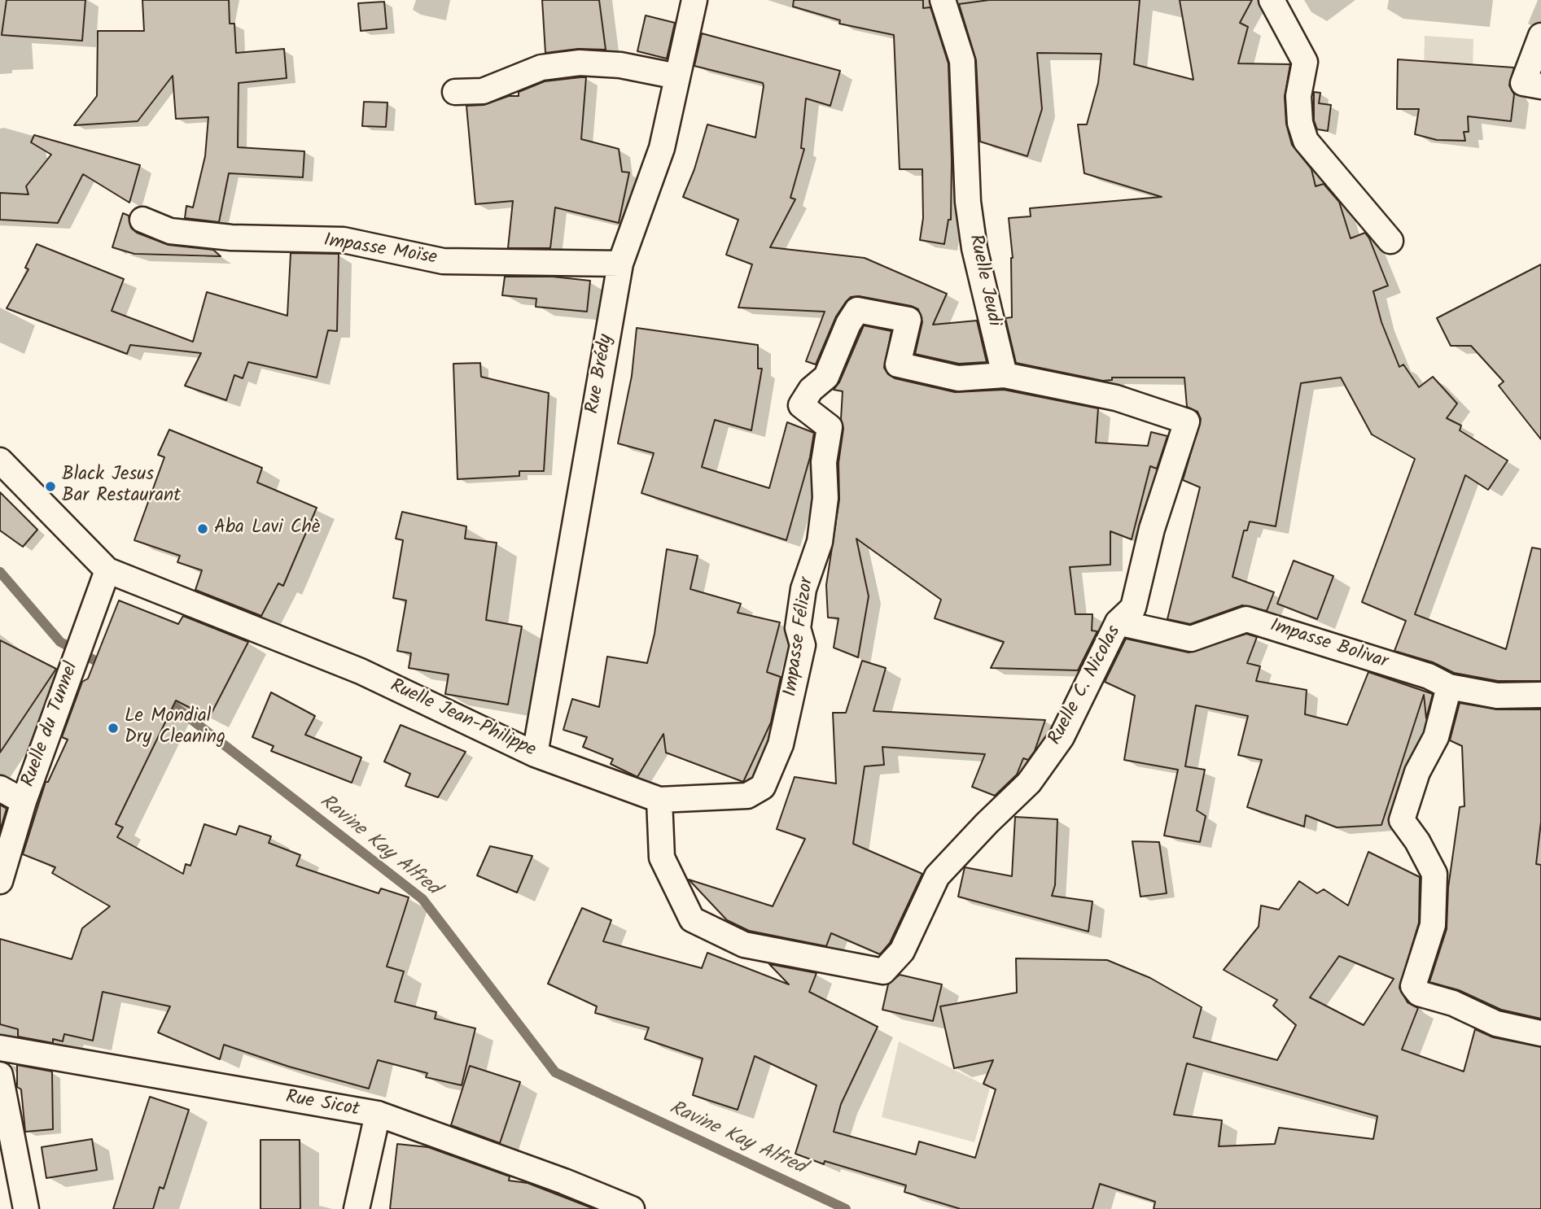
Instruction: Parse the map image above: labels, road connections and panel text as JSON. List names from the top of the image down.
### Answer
{
  "streets": {
    "street": [
      "Impasse Moïse",
      "Ruelle Jeudi",
      "Rue Brédy",
      "Impasse Félizor",
      "Impasse Bolivar",
      "Ruelle C. Nicolas",
      "Ruelle Jean-Philippe",
      "Ruelle du Tunnel",
      "Rue Sicot"
    ]
  },
  "crossings": [
    ["Impasse Moïse", "Rue Brédy"],
    ["Ruelle Jeudi", "Impasse Félizor"],
    ["Ruelle Jeudi", "Ruelle C. Nicolas"],
    ["Rue Brédy", "Ruelle Jean-Philippe"],
    ["Impasse Félizor", "Ruelle C. Nicolas"],
    ["Impasse Félizor", "Ruelle Jean-Philippe"],
    ["Impasse Bolivar", "Ruelle C. Nicolas"],
    ["Ruelle C. Nicolas", "Ruelle Jean-Philippe"],
    ["Ruelle Jean-Philippe", "Ruelle du Tunnel"]
  ],
  "water": ["Ravine Kay Alfred"],
  "places": ["Black Jesus Bar Restaurant", "Aba Lavi Chè", "Le Mondial Dry Cleaning"]
}
